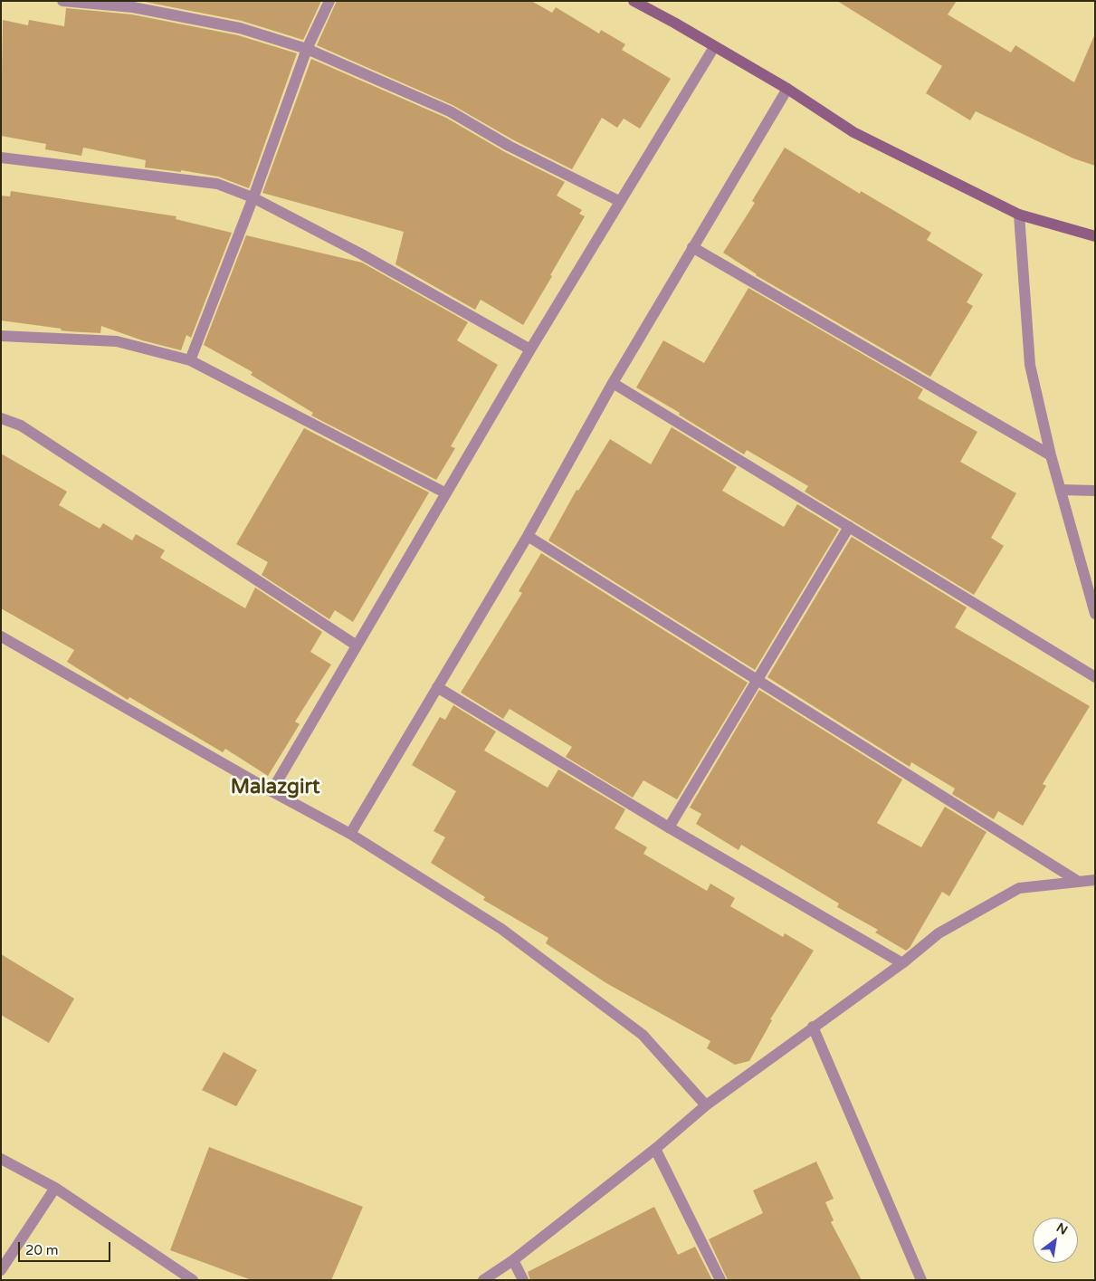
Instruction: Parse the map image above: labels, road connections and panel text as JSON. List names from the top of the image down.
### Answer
{
  "districts": ["Malazgirt"],
  "scale_bar": "20 m",
  "north": "top right"
}
